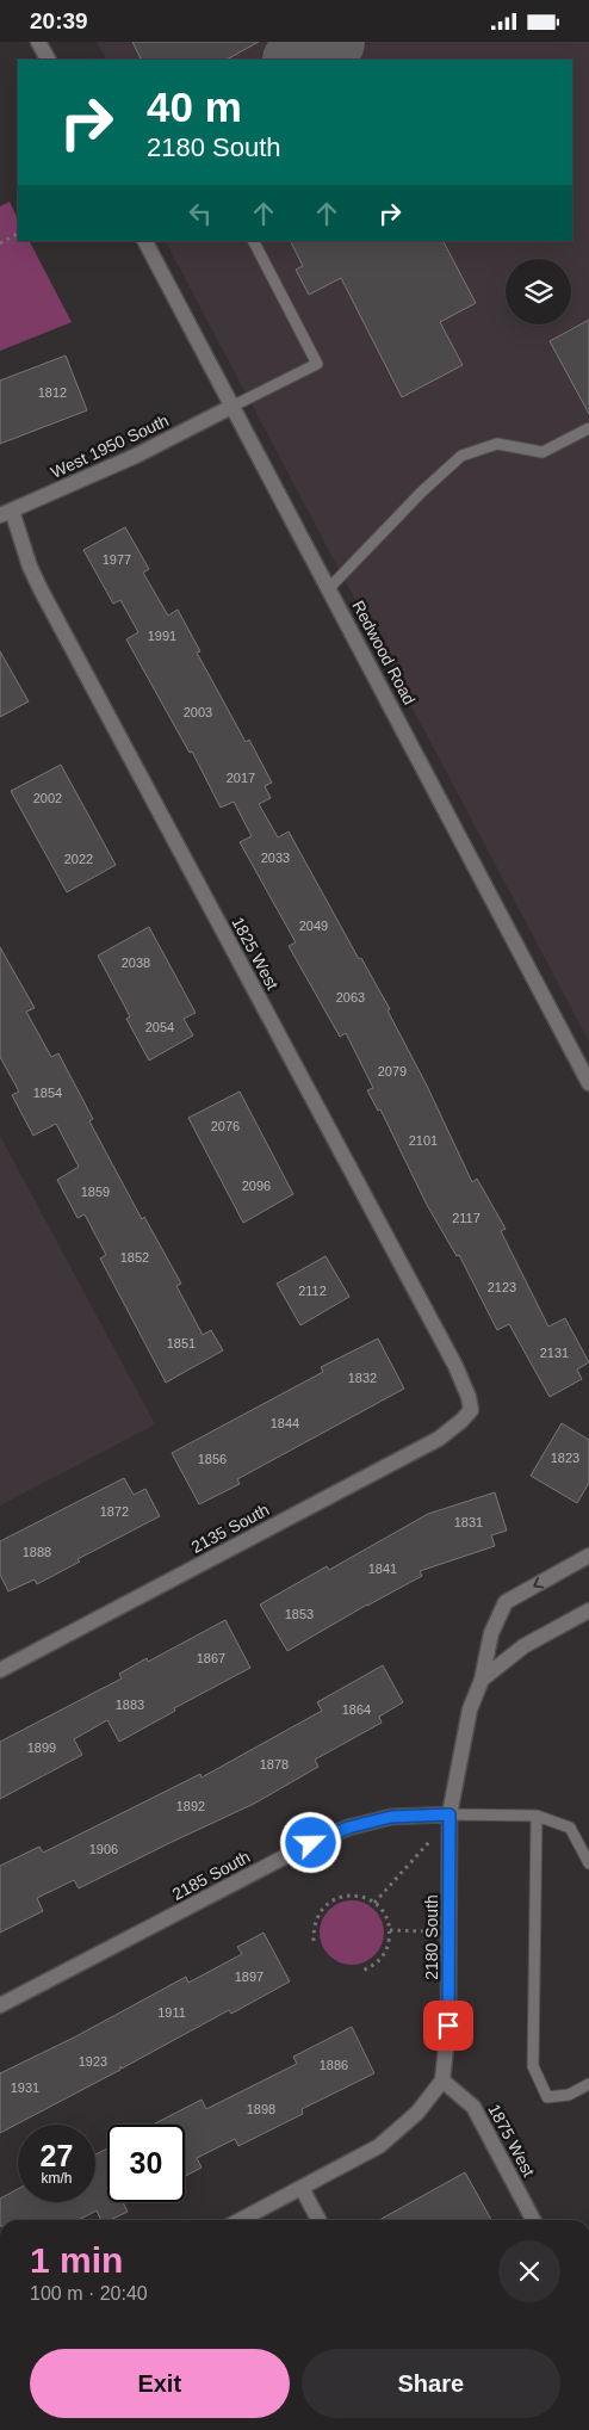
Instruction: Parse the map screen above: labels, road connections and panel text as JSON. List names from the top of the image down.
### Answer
{
  "streets": {
    "street": [
      "West 1950 South",
      "Redwood Road",
      "1825 West",
      "2135 South",
      "2185 South",
      "2180 South",
      "1875 West"
    ]
  },
  "crossings": [
    ["West 1950 South", "Redwood Road"],
    ["West 1950 South", "1825 West"],
    ["1825 West", "2135 South"],
    ["2185 South", "2180 South"],
    ["2180 South", "1875 West"]
  ],
  "house_numbers": [
    "1812",
    "1977",
    "1991",
    "2003",
    "2017",
    "2002",
    "2033",
    "2022",
    "2049",
    "2038",
    "2063",
    "2054",
    "2079",
    "1854",
    "2076",
    "2101",
    "2096",
    "1859",
    "2117",
    "1852",
    "2123",
    "2112",
    "1851",
    "2131",
    "1832",
    "1844",
    "1823",
    "1856",
    "1872",
    "1831",
    "1888",
    "1841",
    "1853",
    "1867",
    "1883",
    "1864",
    "1899",
    "1878",
    "1892",
    "1906",
    "1897",
    "1911",
    "1923",
    "1886",
    "1931",
    "1898"
  ],
  "page": {
    "status": "20:39",
    "turn": ["40 m", "2180 South"],
    "speed": "27 km/h",
    "limit": "30",
    "heading": ["1 min", "100 m · 20:40"],
    "buttons": ["Exit", "Share"]
  }
}
